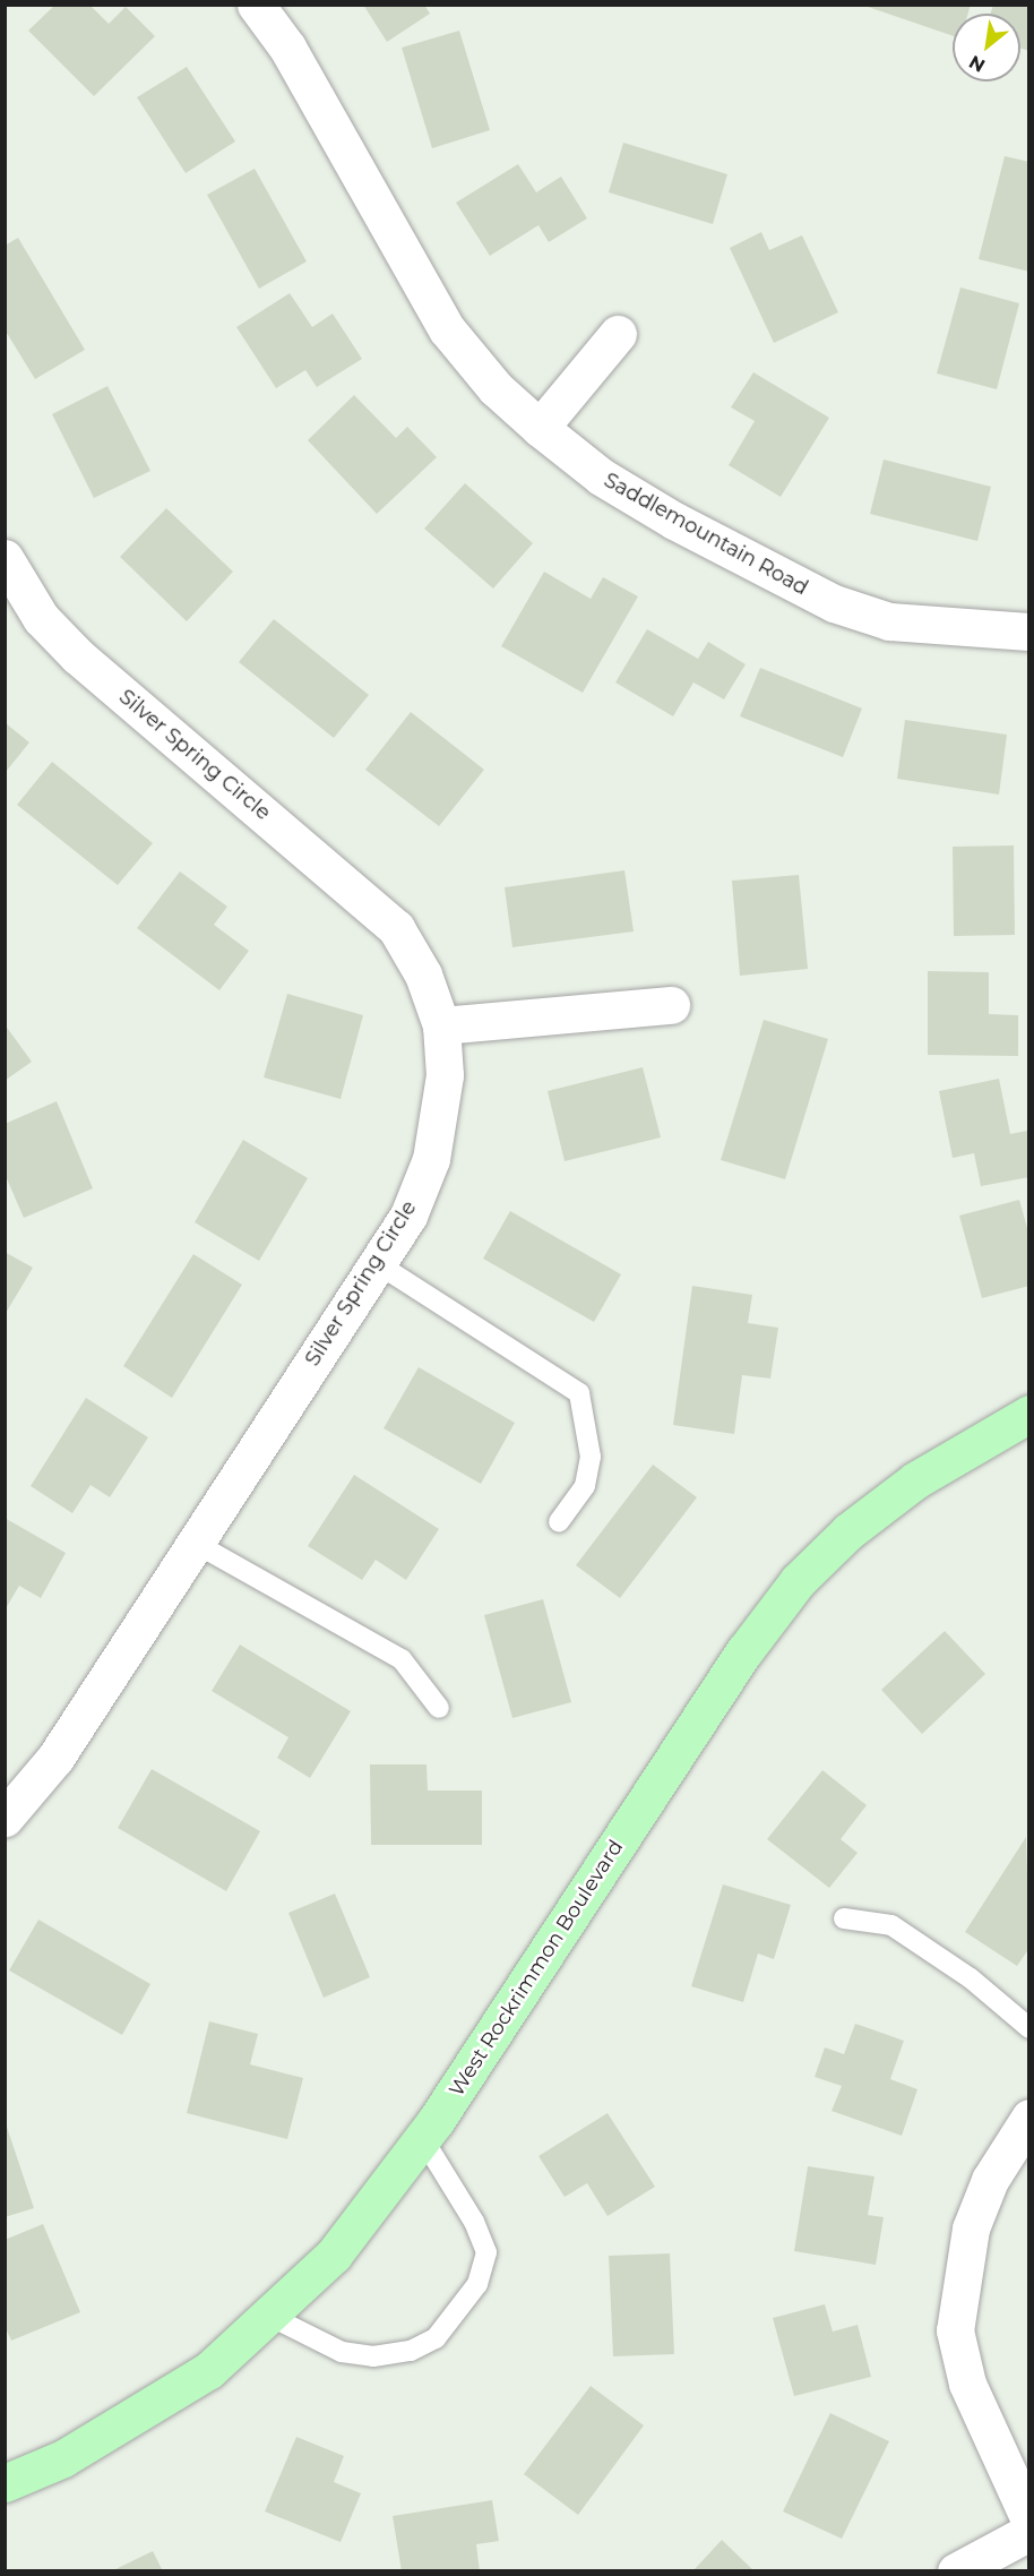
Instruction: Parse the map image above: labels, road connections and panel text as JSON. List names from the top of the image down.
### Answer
{
  "streets": {
    "main road": ["West Rockrimmon Boulevard"],
    "street": ["Saddlemountain Road", "Silver Spring Circle"]
  },
  "north": "bottom left"
}
